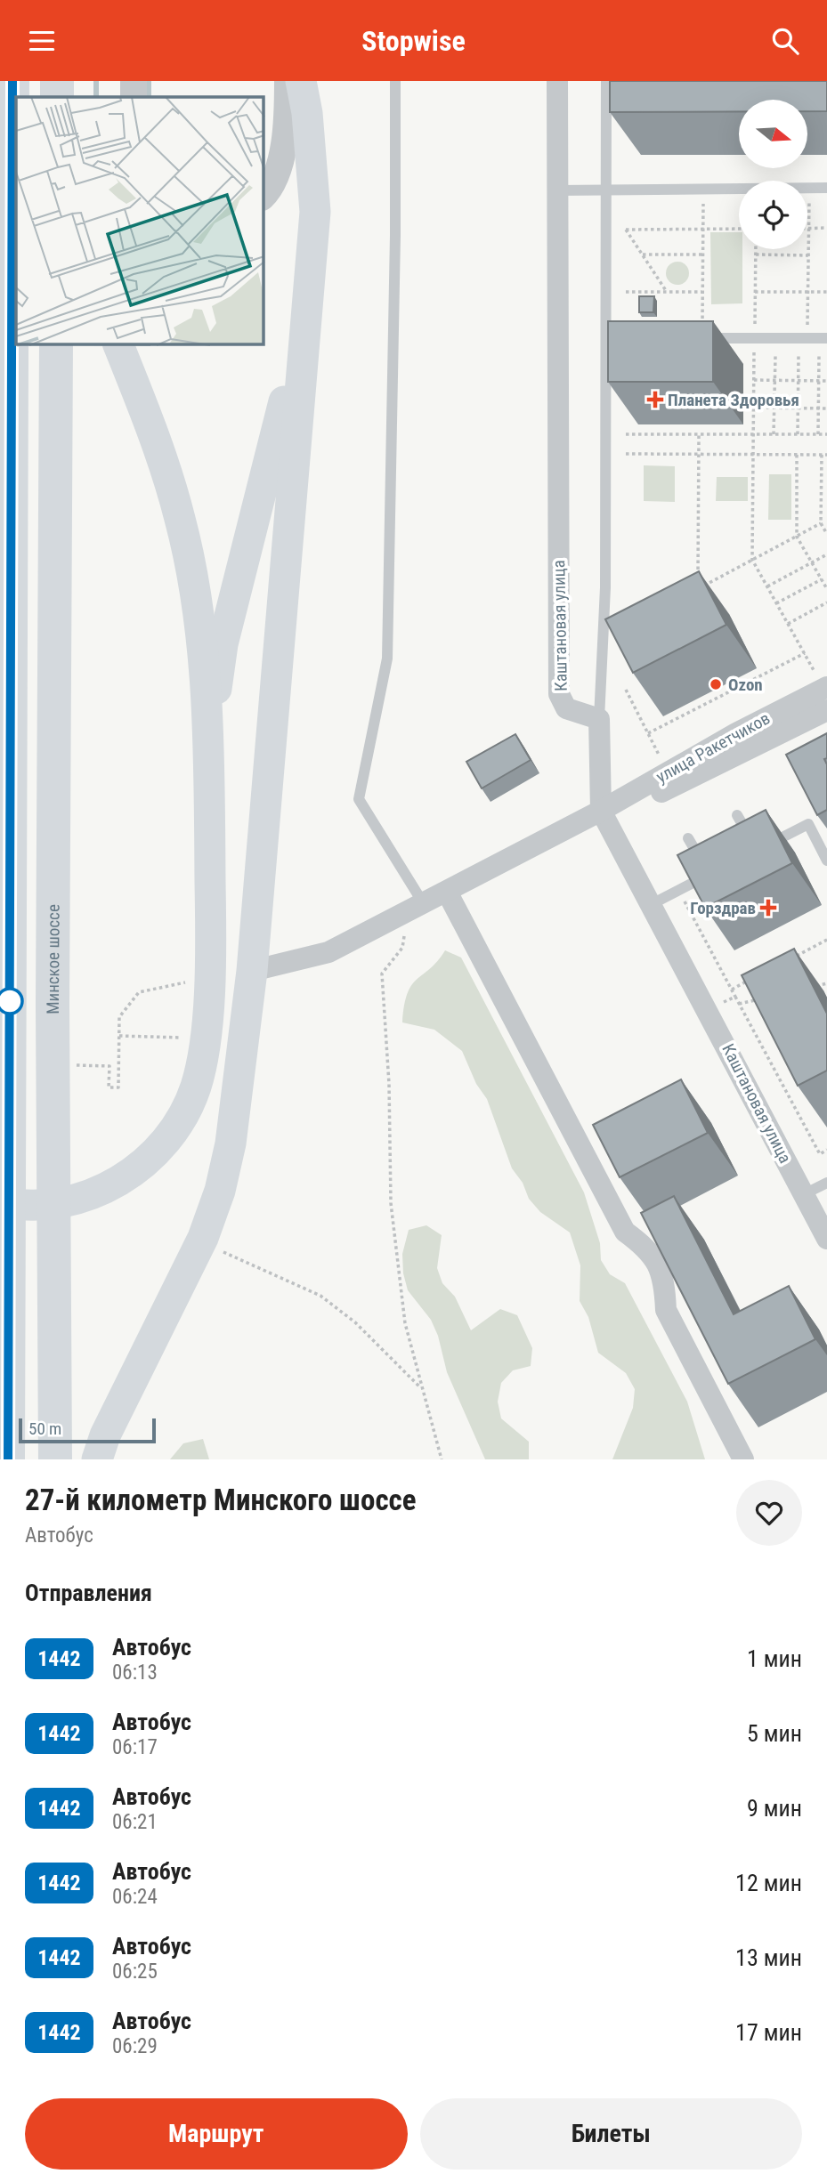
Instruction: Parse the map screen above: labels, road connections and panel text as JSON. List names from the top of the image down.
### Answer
{
  "streets": {
    "highway": ["Минское шоссе"],
    "street": ["Каштановая улица", "улица Ракетчиков"]
  },
  "crossings": [
    ["Каштановая улица", "улица Ракетчиков"]
  ],
  "places": {
    "health": ["Планета Здоровья", "Горздрав"],
    "other": ["Ozon"]
  },
  "lines": ["bus line 1442"],
  "scale_bar": "50 m",
  "north": "right",
  "page": {
    "header": "Stopwise",
    "scale": "50 m",
    "heading": [
      ["27-й километр Минского шоссе", "Автобус"],
      "Отправления"
    ],
    "list": [
      {
        "mark": "1442",
        "name": "Автобус",
        "note": "06:13",
        "value": "1 мин"
      },
      {
        "mark": "1442",
        "name": "Автобус",
        "note": "06:17",
        "value": "5 мин"
      },
      {
        "mark": "1442",
        "name": "Автобус",
        "note": "06:21",
        "value": "9 мин"
      },
      {
        "mark": "1442",
        "name": "Автобус",
        "note": "06:24",
        "value": "12 мин"
      },
      {
        "mark": "1442",
        "name": "Автобус",
        "note": "06:25",
        "value": "13 мин"
      },
      {
        "mark": "1442",
        "name": "Автобус",
        "note": "06:29",
        "value": "17 мин"
      }
    ],
    "buttons": ["Маршрут", "Билеты"]
  }
}
